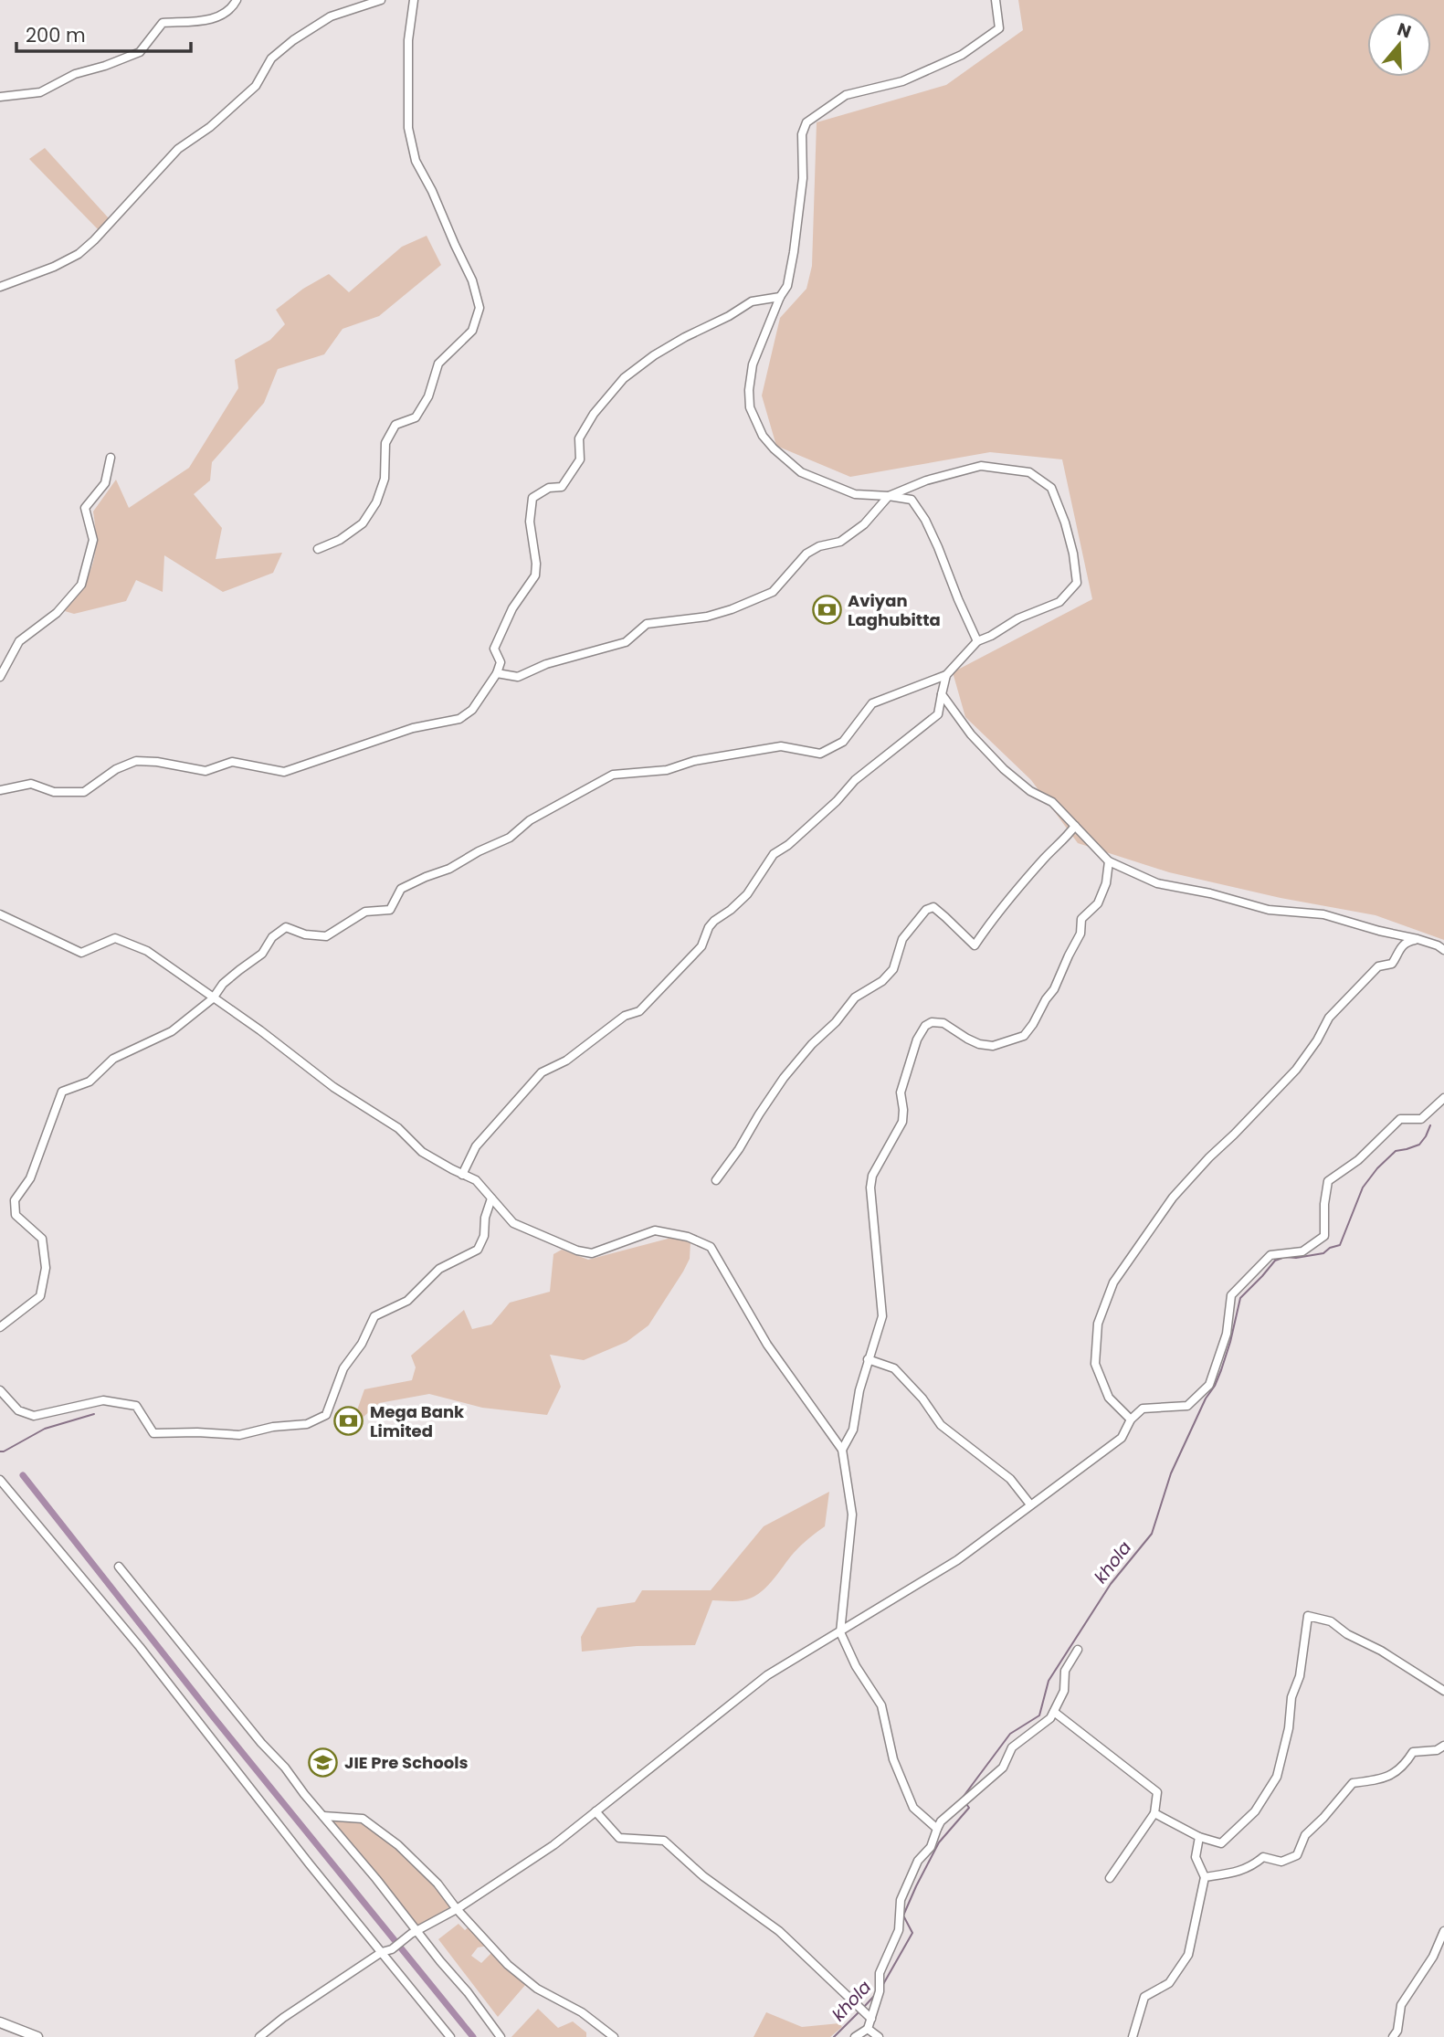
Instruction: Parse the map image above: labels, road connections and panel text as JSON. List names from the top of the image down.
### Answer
{
  "water": ["khola"],
  "places": {
    "bank": ["Aviyan Laghubitta", "Mega Bank Limited"],
    "school or university": ["JIE Pre Schools"]
  },
  "scale_bar": "200 m",
  "north": "top"
}
